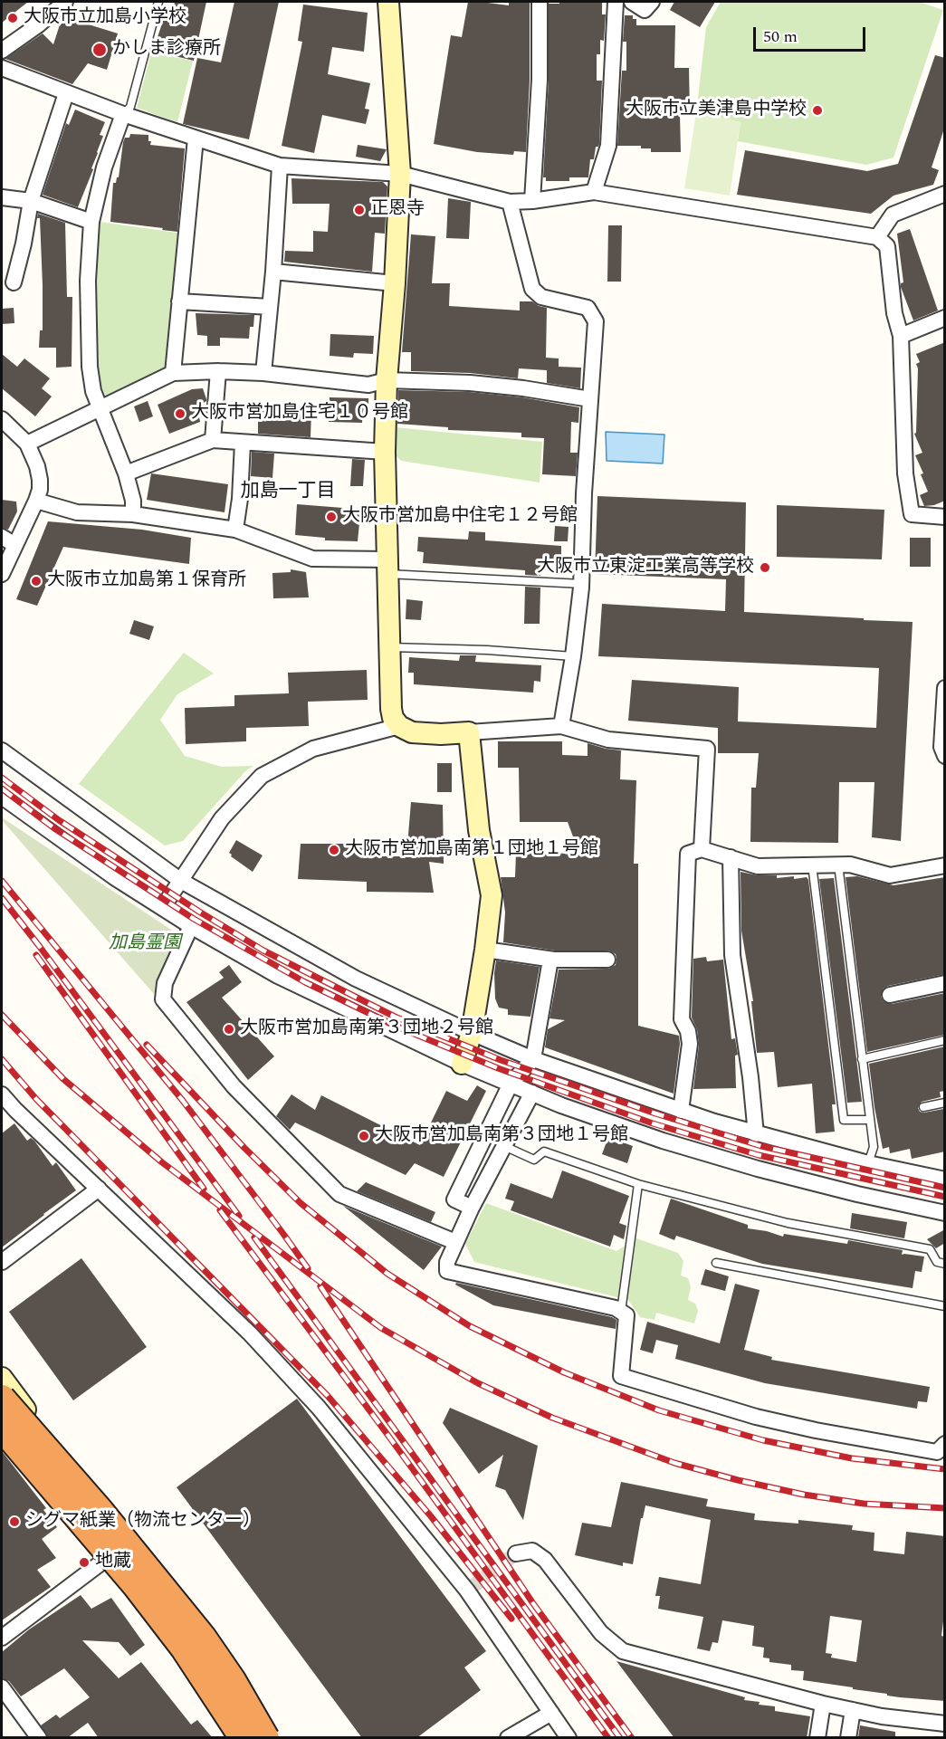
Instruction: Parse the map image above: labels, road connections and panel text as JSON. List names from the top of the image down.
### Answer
{
  "districts": ["加島一丁目"],
  "parks": ["加島霊園"],
  "places": [
    "大阪市立加島小学校",
    "かしま診療所",
    "大阪市立美津島中学校",
    "正恩寺",
    "大阪市営加島住宅１０号館",
    "大阪市営加島中住宅１２号館",
    "大阪市立東淀工業高等学校",
    "大阪市立加島第１保育所",
    "大阪市営加島南第１団地１号館",
    "大阪市営加島南第３団地２号館",
    "大阪市営加島南第３団地１号館",
    "シグマ紙業（物流センター）",
    "地蔵"
  ],
  "scale_bar": "50 m"
}
